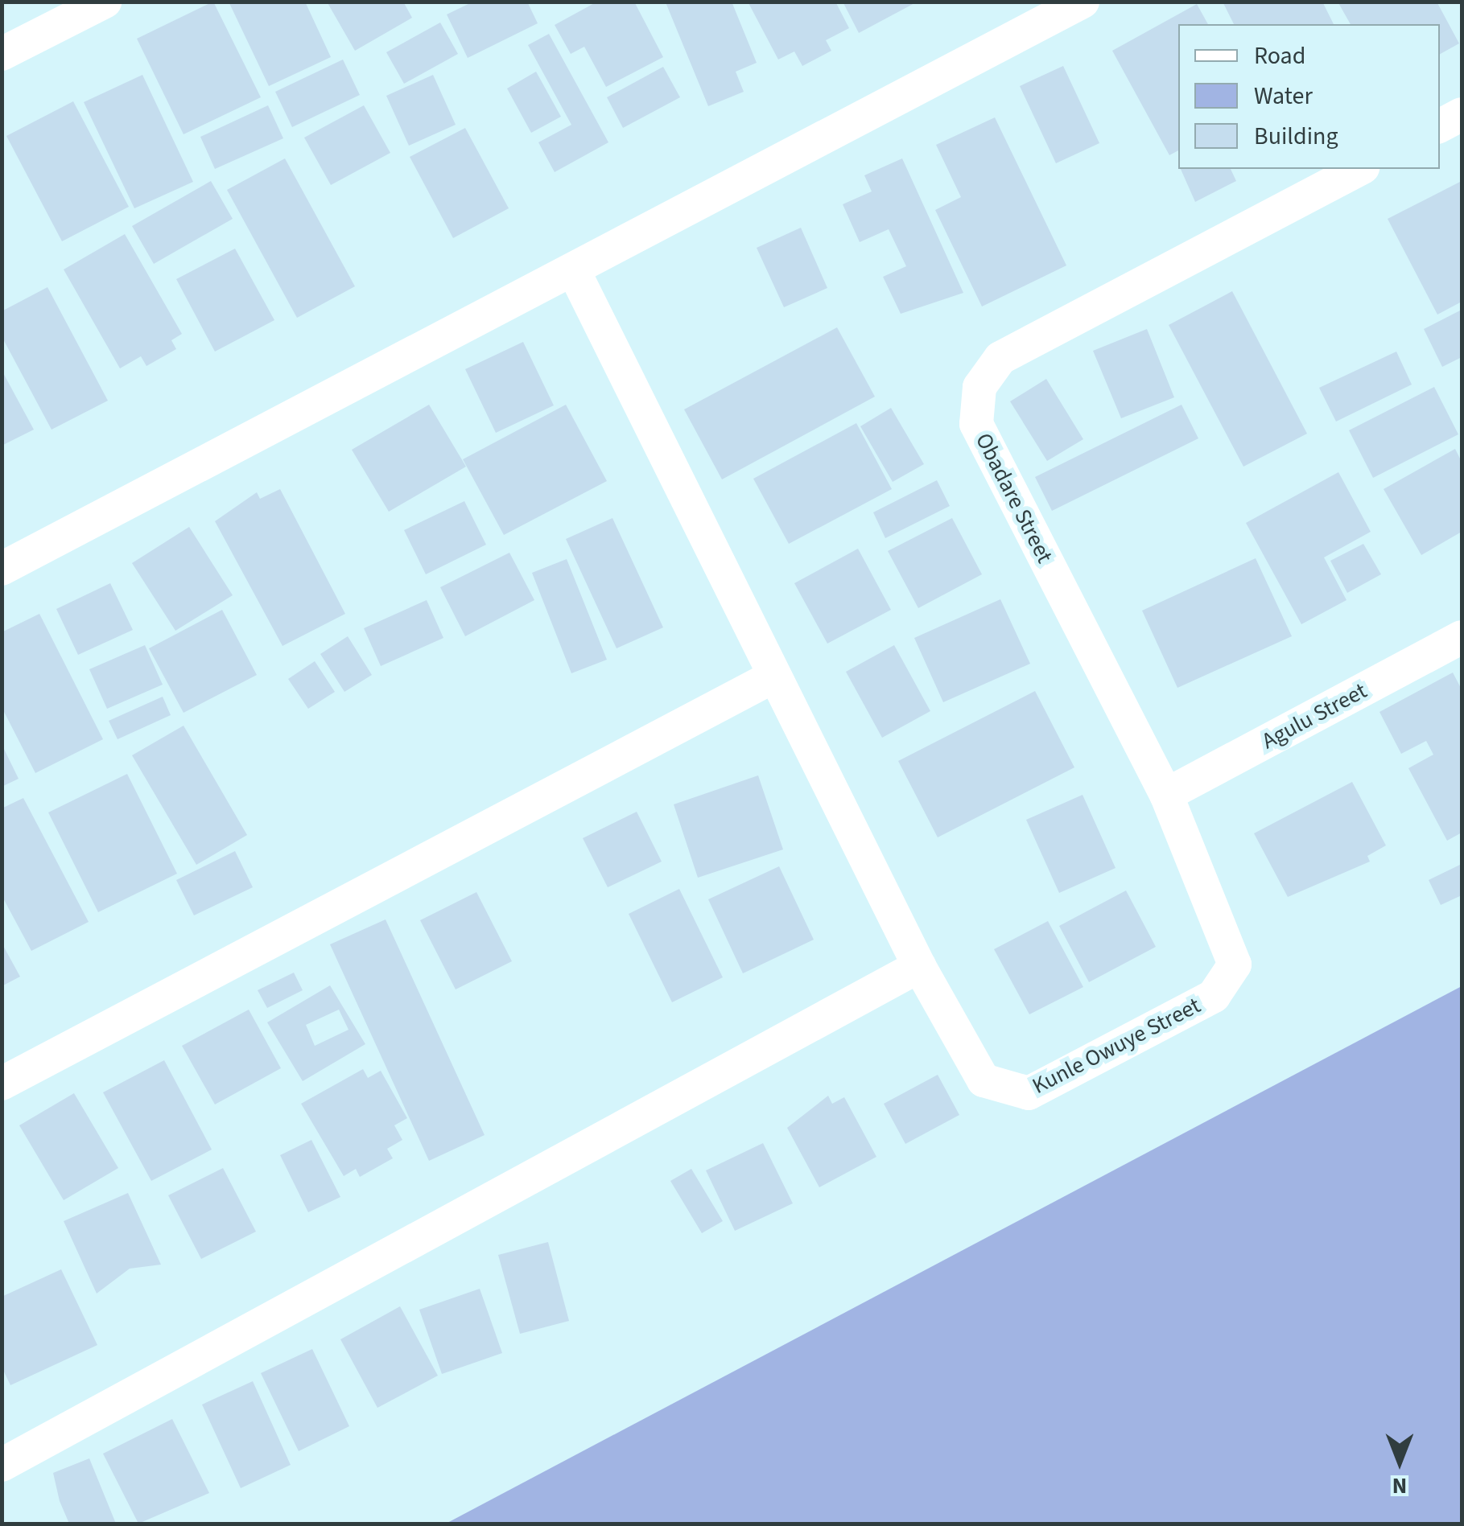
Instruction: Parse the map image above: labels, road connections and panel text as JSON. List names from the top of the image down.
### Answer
{
  "streets": {
    "street": ["Obadare Street", "Agulu Street", "Kunle Owuye Street"]
  },
  "crossings": [
    ["Obadare Street", "Agulu Street"],
    ["Obadare Street", "Kunle Owuye Street"]
  ],
  "legend": ["Road", "Water", "Building"],
  "north": "bottom"
}
